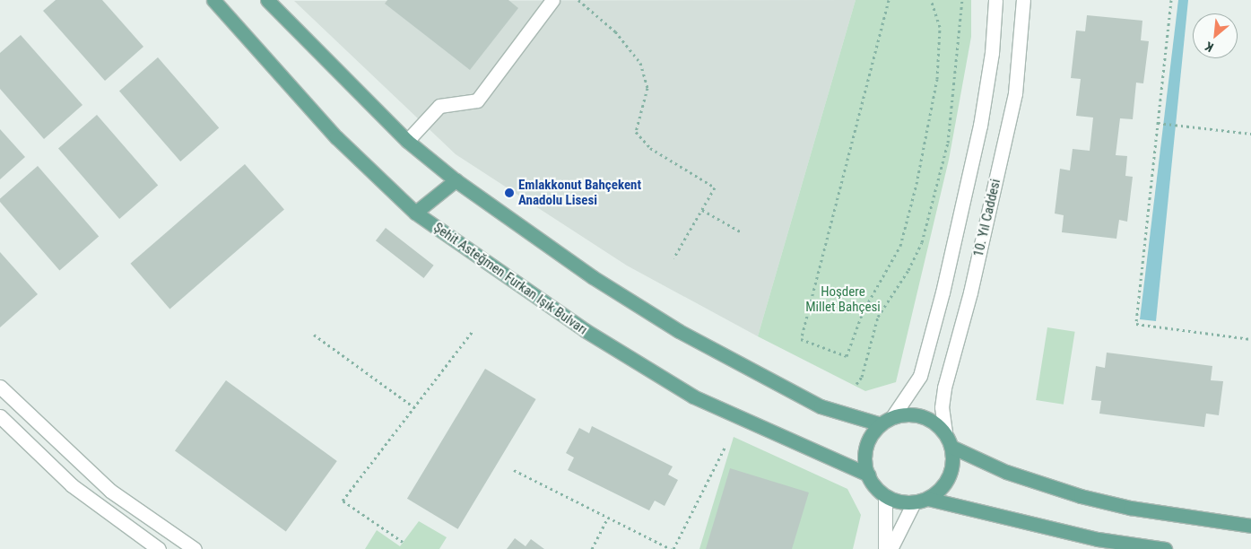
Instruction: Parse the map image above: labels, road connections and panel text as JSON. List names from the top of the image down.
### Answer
{
  "streets": {
    "main road": ["Şehit Asteğmen Furkan Işık Bulvarı"],
    "street": ["10. Yıl Caddesi"]
  },
  "crossings": [
    ["10. Yıl Caddesi", "Şehit Asteğmen Furkan Işık Bulvarı"]
  ],
  "parks": ["Hoşdere Millet Bahçesi"],
  "places": ["Emlakkonut Bahçekent Anadolu Lisesi"],
  "north": "bottom left"
}
